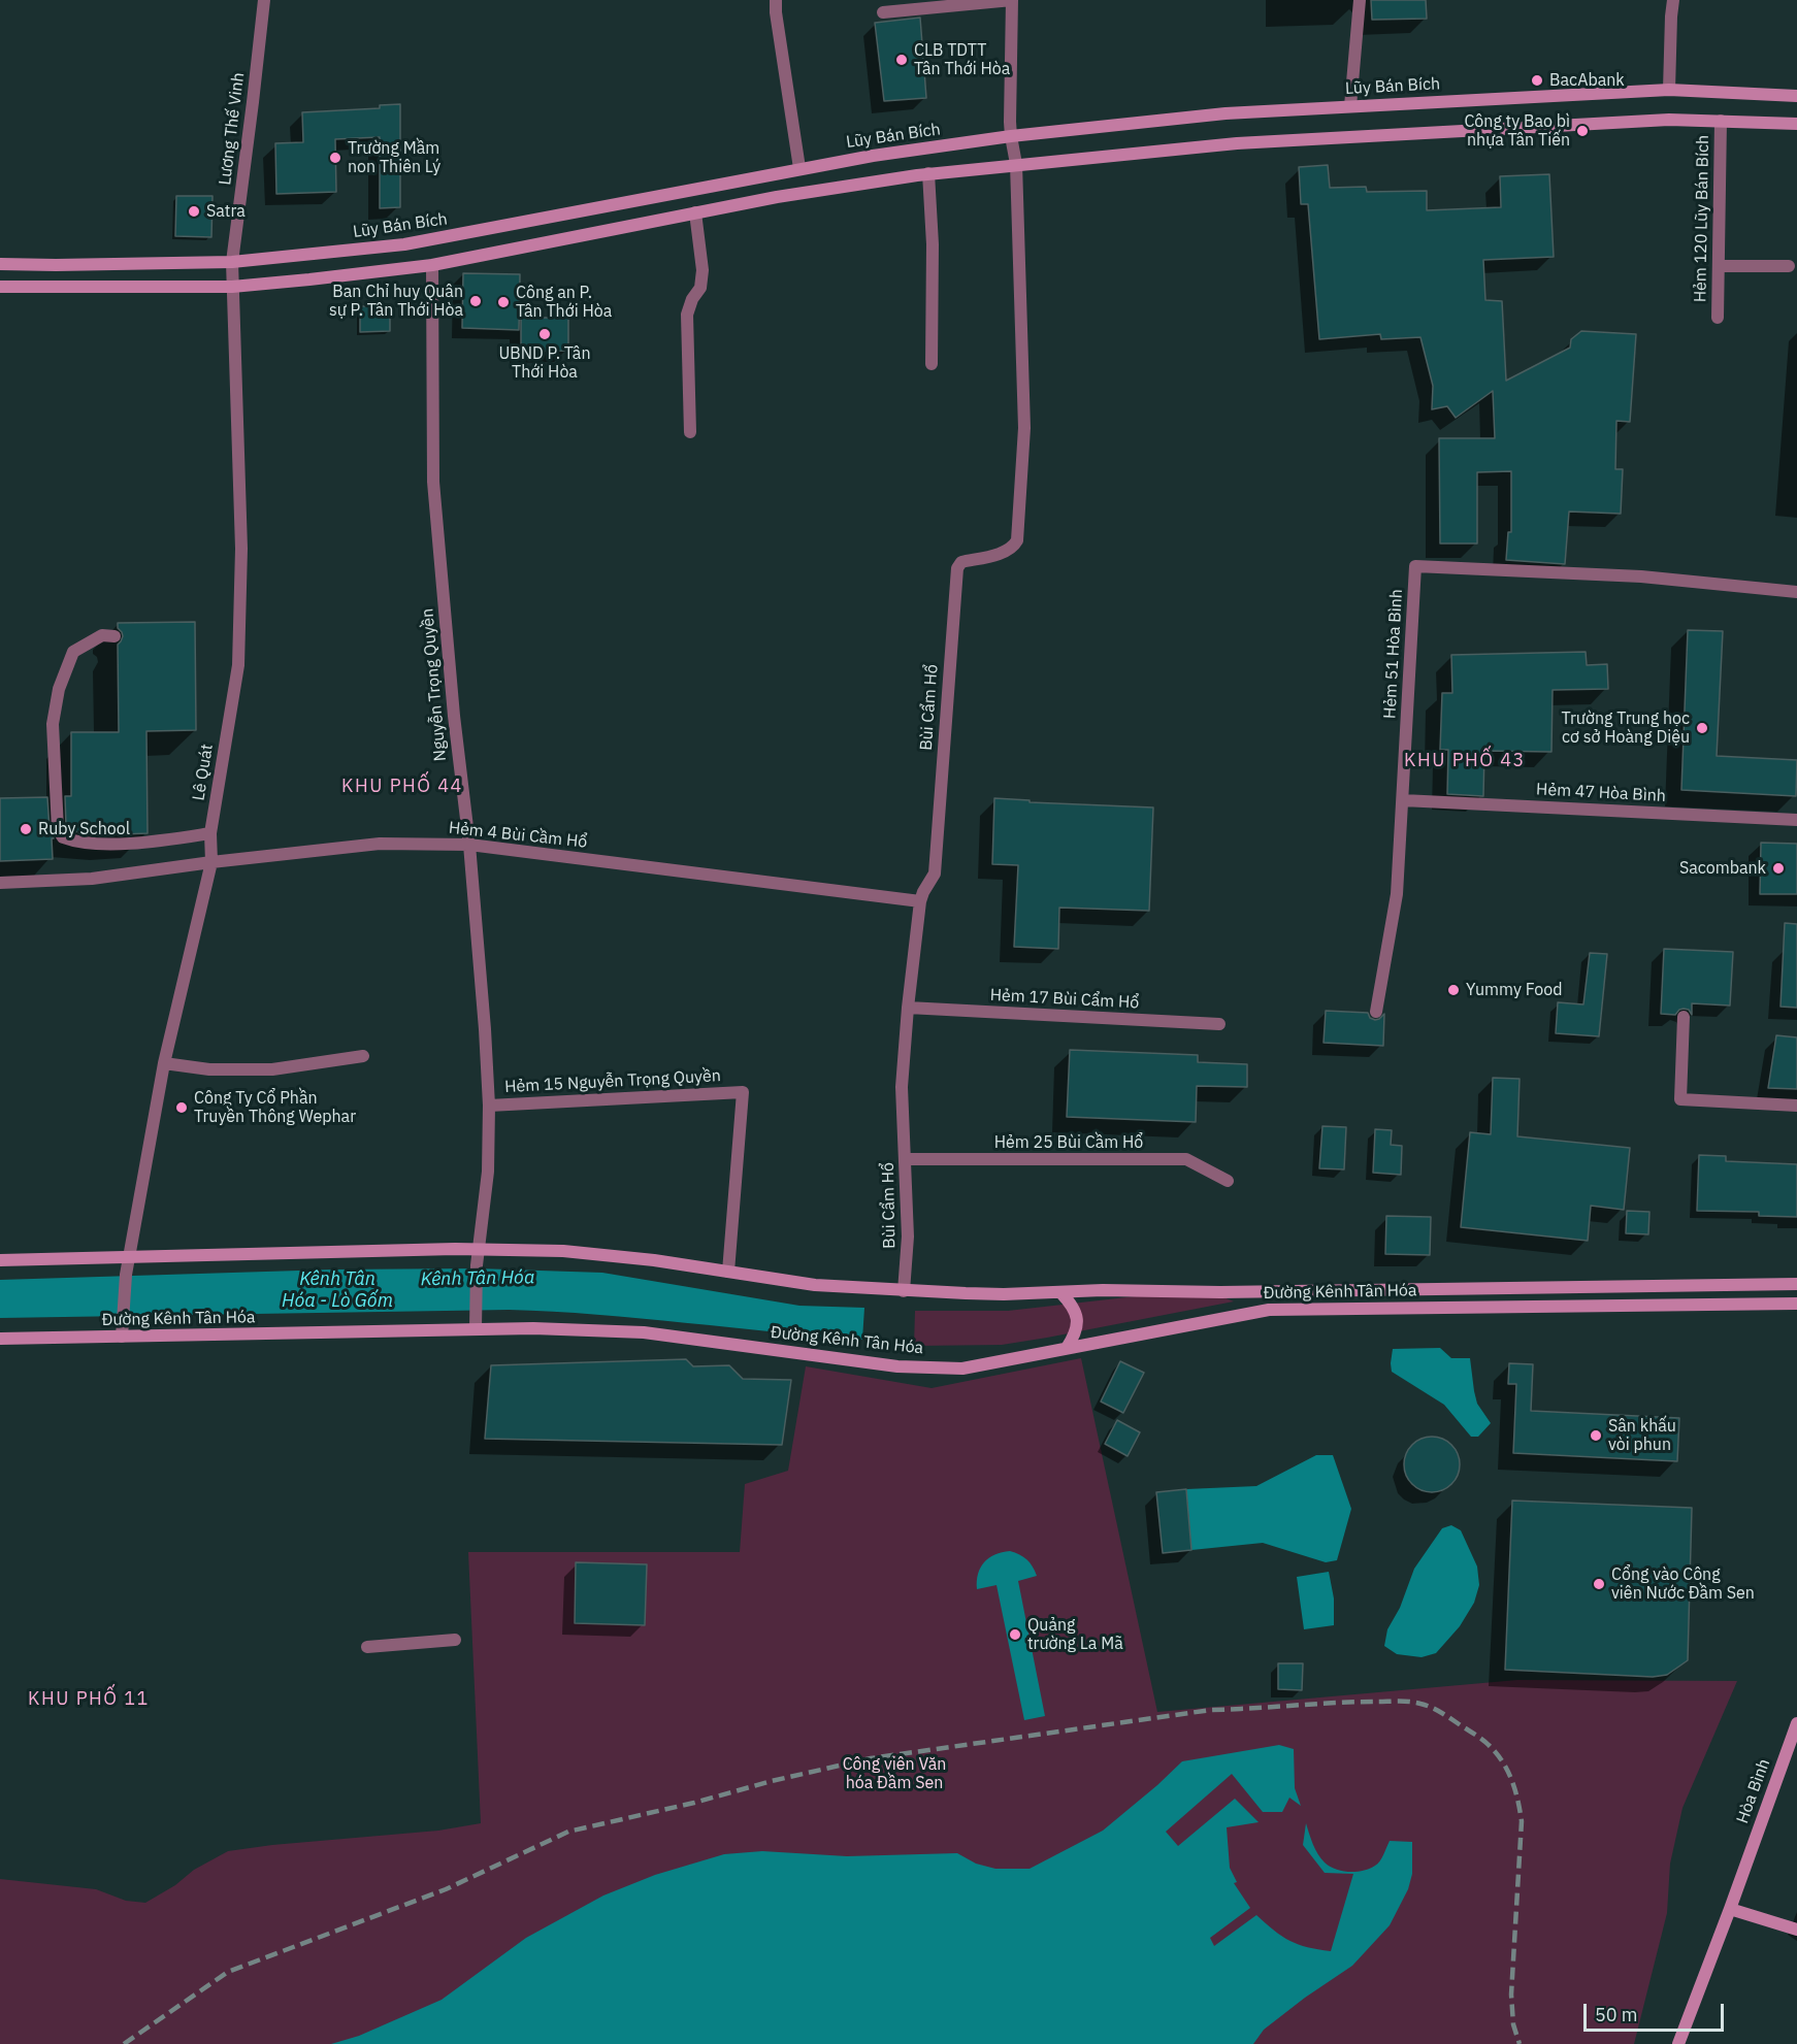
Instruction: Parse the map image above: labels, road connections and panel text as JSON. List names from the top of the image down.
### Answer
{
  "streets": {
    "main road": ["Lũy Bán Bích", "Đường Kênh Tân Hóa", "Hòa Bình"],
    "street": [
      "Lương Thế Vinh",
      "Hẻm 120 Lũy Bán Bích",
      "Hẻm 51 Hòa Bình",
      "Nguyễn Trọng Quyền",
      "Bùi Cẩm Hổ",
      "Lê Quát",
      "Hẻm 47 Hòa Bình",
      "Hẻm 4 Bùi Cầm Hổ",
      "Hẻm 17 Bùi Cẩm Hổ",
      "Hẻm 15 Nguyễn Trọng Quyền",
      "Hẻm 25 Bùi Cầm Hổ"
    ]
  },
  "crossings": [
    ["Lũy Bán Bích", "Lương Thế Vinh"],
    ["Lũy Bán Bích", "Bùi Cẩm Hổ"],
    ["Lương Thế Vinh", "Lê Quát"],
    ["Hẻm 51 Hòa Bình", "Hẻm 47 Hòa Bình"],
    ["Nguyễn Trọng Quyền", "Hẻm 4 Bùi Cầm Hổ"],
    ["Nguyễn Trọng Quyền", "Hẻm 15 Nguyễn Trọng Quyền"],
    ["Nguyễn Trọng Quyền", "Đường Kênh Tân Hóa"],
    ["Bùi Cẩm Hổ", "Hẻm 4 Bùi Cầm Hổ"],
    ["Bùi Cẩm Hổ", "Hẻm 17 Bùi Cẩm Hổ"],
    ["Bùi Cẩm Hổ", "Hẻm 25 Bùi Cầm Hổ"],
    ["Bùi Cẩm Hổ", "Đường Kênh Tân Hóa"],
    ["Lê Quát", "Hẻm 4 Bùi Cầm Hổ"],
    ["Lê Quát", "Đường Kênh Tân Hóa"],
    ["Hẻm 15 Nguyễn Trọng Quyền", "Đường Kênh Tân Hóa"]
  ],
  "districts": ["KHU PHỐ 43", "KHU PHỐ 44", "KHU PHỐ 11"],
  "water": ["Kênh Tân Hóa", "Kênh Tân Hóa - Lò Gốm"],
  "parks": ["Công viên Văn hóa Đầm Sen"],
  "places": [
    "CLB TDTT Tân Thới Hòa",
    "BacAbank",
    "Công ty Bao bì nhựa Tân Tiến",
    "Trường Mầm non Thiên Lý",
    "Satra",
    "Ban Chỉ huy Quân sự P. Tân Thới Hòa",
    "Công an P. Tân Thới Hòa",
    "UBND P. Tân Thới Hòa",
    "Trường Trung học cơ sở Hoàng Diệu",
    "Ruby School",
    "Sacombank",
    "Yummy Food",
    "Công Ty Cổ Phần Truyền Thông Wephar",
    "Sân khấu vòi phun",
    "Cổng vào Công viên Nước Đầm Sen",
    "Quảng trường La Mã"
  ],
  "scale_bar": "50 m"
}
